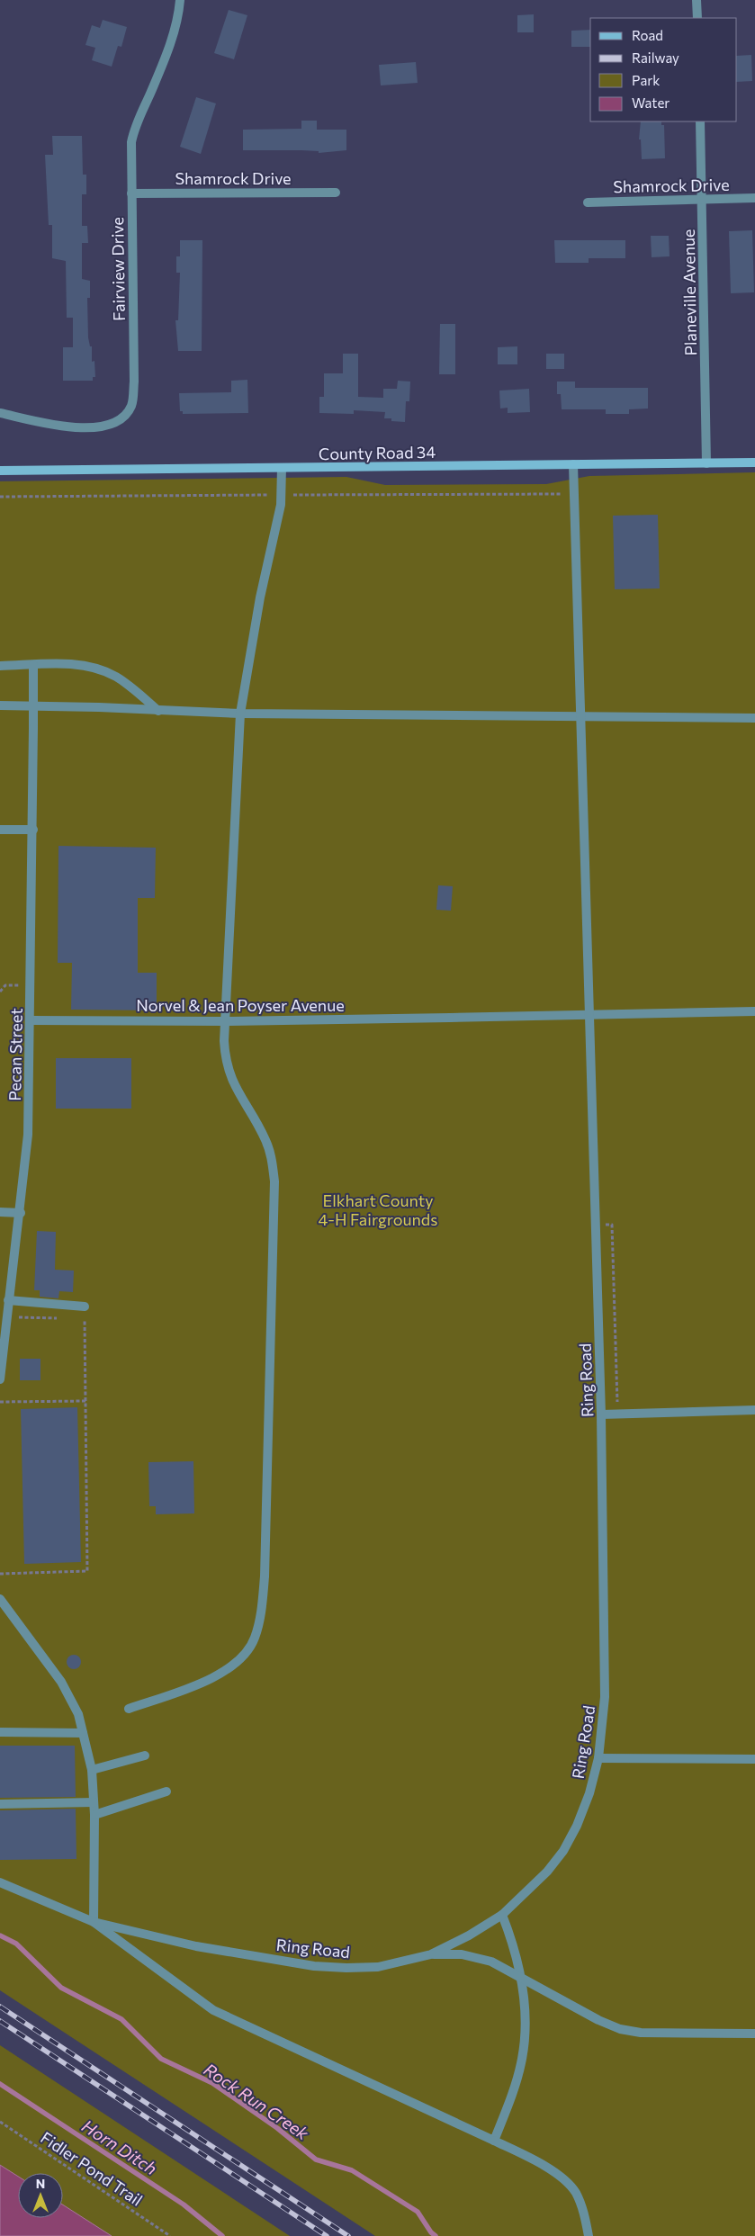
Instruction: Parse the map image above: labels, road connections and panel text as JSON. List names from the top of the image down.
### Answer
{
  "streets": {
    "street": [
      "Shamrock Drive",
      "Fairview Drive",
      "Planeville Avenue",
      "County Road 34",
      "Norvel & Jean Poyser Avenue",
      "Pecan Street",
      "Ring Road"
    ],
    "path": ["Fidler Pond Trail"]
  },
  "crossings": [
    ["Shamrock Drive", "Fairview Drive"],
    ["Shamrock Drive", "Planeville Avenue"],
    ["Planeville Avenue", "County Road 34"],
    ["County Road 34", "Ring Road"],
    ["Norvel & Jean Poyser Avenue", "Pecan Street"],
    ["Norvel & Jean Poyser Avenue", "Ring Road"]
  ],
  "water": ["Rock Run Creek", "Horn Ditch"],
  "parks": ["Elkhart County 4-H Fairgrounds"],
  "legend": [
    "Road",
    "Railway",
    "Park",
    "Water"
  ],
  "north": "top"
}
